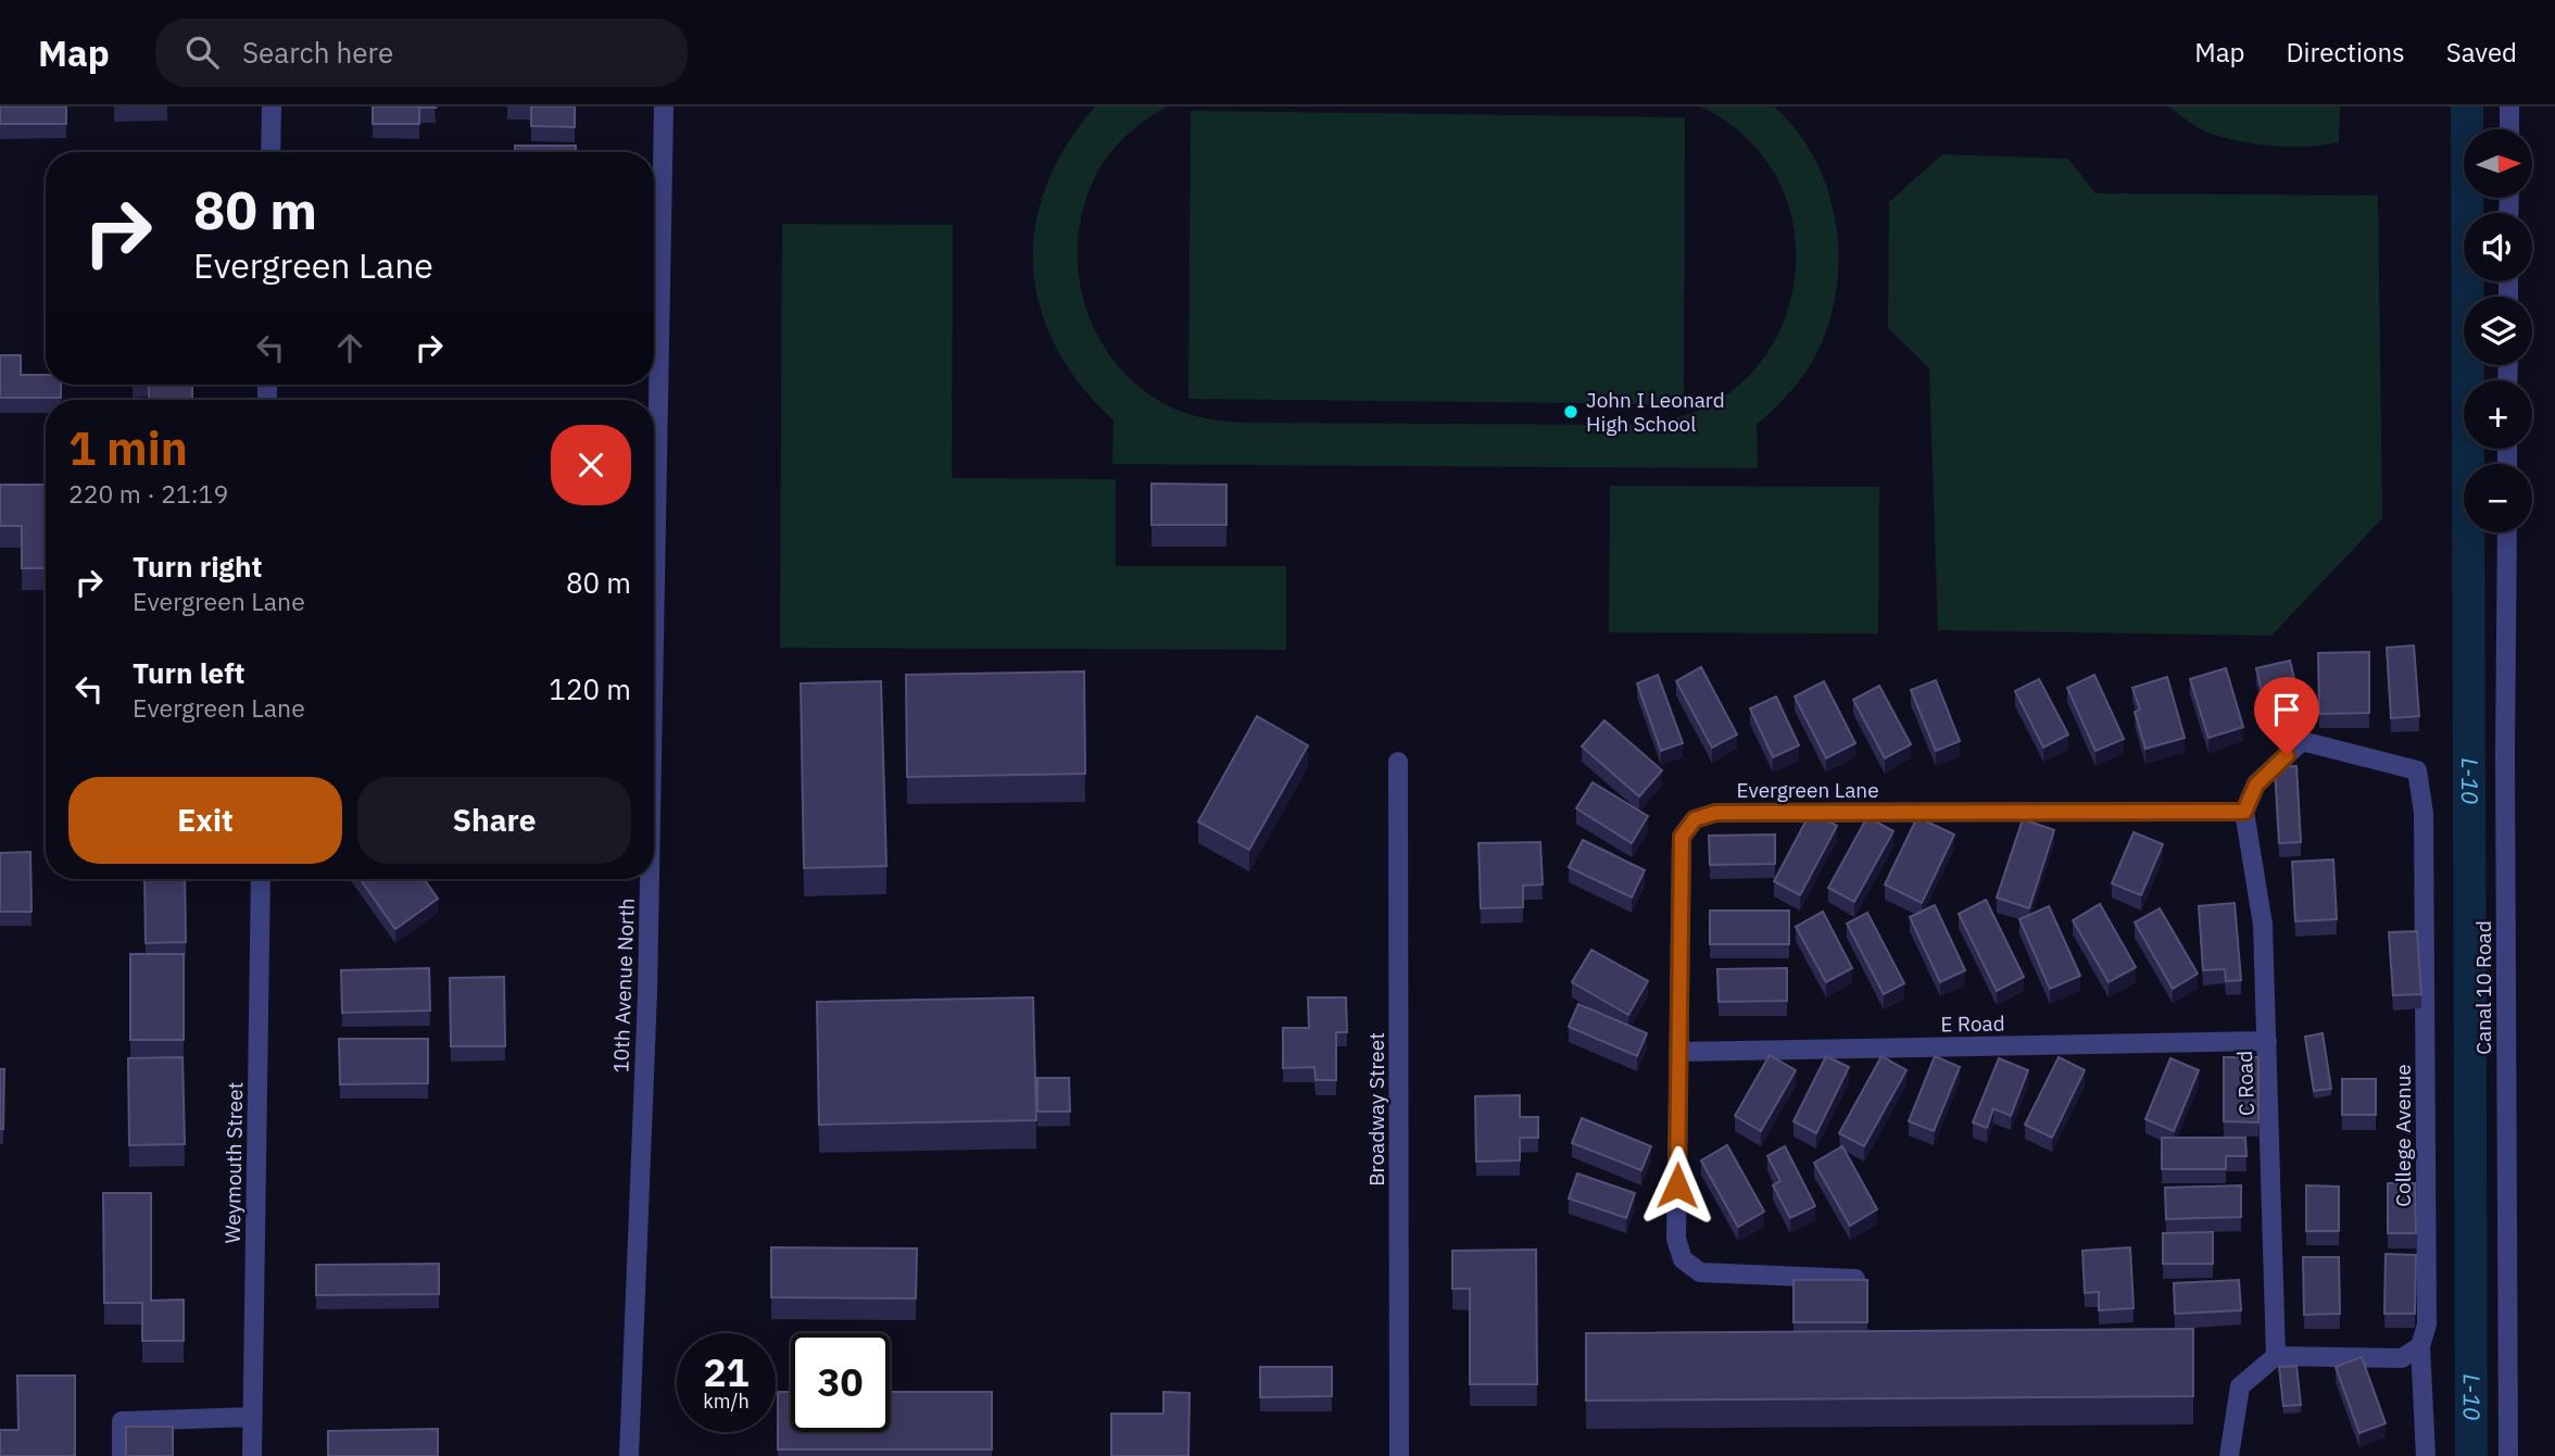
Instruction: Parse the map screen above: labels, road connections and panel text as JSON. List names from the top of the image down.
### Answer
{
  "streets": {
    "street": [
      "Evergreen Lane",
      "10th Avenue North",
      "Canal 10 Road",
      "E Road",
      "C Road",
      "Broadway Street",
      "College Avenue",
      "Weymouth Street"
    ]
  },
  "crossings": [
    ["Evergreen Lane", "E Road"],
    ["Evergreen Lane", "C Road"],
    ["Evergreen Lane", "College Avenue"],
    ["E Road", "C Road"],
    ["C Road", "College Avenue"]
  ],
  "water": ["L-10"],
  "places": ["John I Leonard High School"],
  "north": "right",
  "page": {
    "header": "Map",
    "search": "Search here",
    "nav": ["Map", "Directions", "Saved"],
    "map_buttons": ["+", "−"],
    "turn": ["80 m", "Evergreen Lane"],
    "heading": ["1 min", "220 m · 21:19"],
    "list": [
      {
        "name": "Turn right",
        "note": "Evergreen Lane",
        "value": "80 m"
      },
      {
        "name": "Turn left",
        "note": "Evergreen Lane",
        "value": "120 m"
      }
    ],
    "buttons": ["Exit", "Share"],
    "speed": "21 km/h",
    "limit": "30"
  }
}
